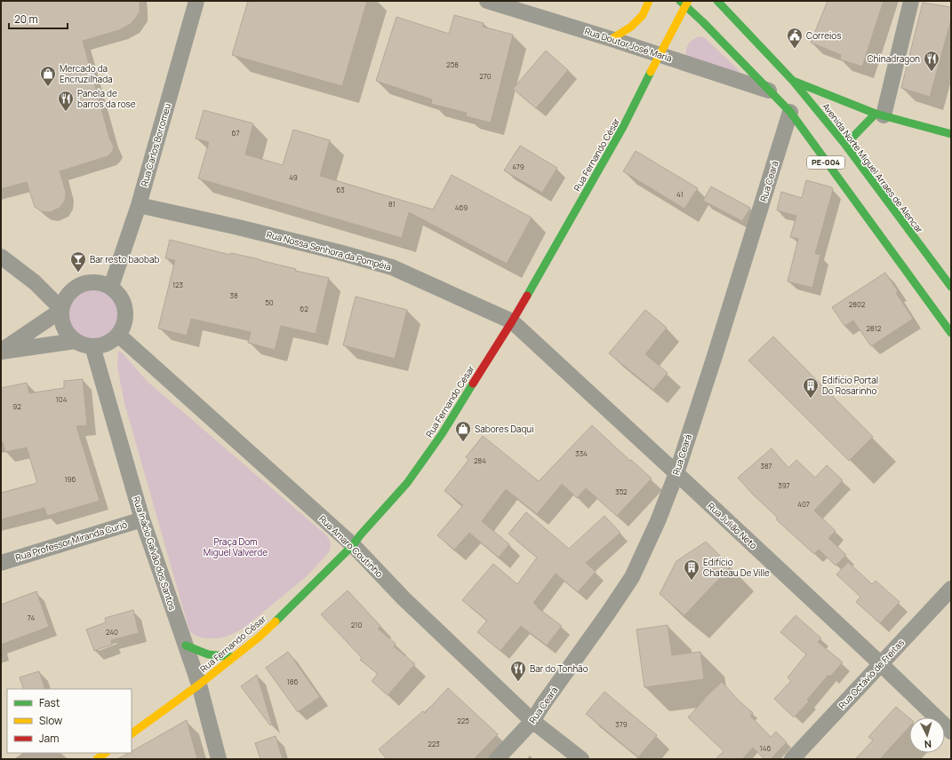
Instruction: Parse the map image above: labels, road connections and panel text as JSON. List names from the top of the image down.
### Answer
{
  "streets": {
    "street": [
      "Rua Doutor José Maria",
      "Rua Carlos Borromeu",
      "Rua Fernando César",
      "PE-004",
      "Avenida Norte Miguel Arraes de Alencar",
      "Rua Ceará",
      "Rua Nossa Senhora da Pompéia",
      "Rua Julião Neto",
      "Rua Professor Miranda Curió",
      "Rua Amaro Coutinho",
      "Rua Inácio Galvão dos Santos",
      "Rua Octávio de Freitas"
    ]
  },
  "crossings": [
    ["Rua Doutor José Maria", "Rua Fernando César"],
    ["Rua Doutor José Maria", "PE-004"],
    ["Rua Carlos Borromeu", "Rua Nossa Senhora da Pompéia"],
    ["Rua Carlos Borromeu", "Rua Amaro Coutinho"],
    ["Rua Carlos Borromeu", "Rua Inácio Galvão dos Santos"],
    ["Rua Fernando César", "PE-004"],
    ["Rua Fernando César", "Rua Nossa Senhora da Pompéia"],
    ["Rua Fernando César", "Rua Julião Neto"],
    ["Rua Fernando César", "Rua Amaro Coutinho"],
    ["Rua Fernando César", "Rua Inácio Galvão dos Santos"],
    ["PE-004", "Rua Ceará"],
    ["Rua Ceará", "Rua Julião Neto"],
    ["Rua Ceará", "Rua Amaro Coutinho"],
    ["Rua Nossa Senhora da Pompéia", "Rua Julião Neto"],
    ["Rua Julião Neto", "Rua Octávio de Freitas"],
    ["Rua Professor Miranda Curió", "Rua Inácio Galvão dos Santos"],
    ["Rua Amaro Coutinho", "Rua Inácio Galvão dos Santos"]
  ],
  "parks": ["Praça Dom Miguel Valverde"],
  "places": {
    "public building": ["Correios"],
    "restaurant": ["Chinadragon", "Panela de barros da rose", "Bar do Tonhão"],
    "shop": ["Mercado da Encruzilhada", "Sabores Daqui"],
    "bar": ["Bar resto baobab"],
    "building": ["Edifício Portal Do Rosarinho", "Edifício Chateau De Ville"]
  },
  "house_numbers": [
    "258",
    "270",
    "67",
    "479",
    "49",
    "63",
    "41",
    "81",
    "469",
    "123",
    "38",
    "50",
    "2802",
    "62",
    "2812",
    "104",
    "92",
    "334",
    "284",
    "387",
    "196",
    "397",
    "352",
    "407",
    "74",
    "210",
    "240",
    "186",
    "225",
    "379",
    "223",
    "146"
  ],
  "legend": ["Fast", "Slow", "Jam"],
  "scale_bar": "20 m",
  "north": "bottom"
}
